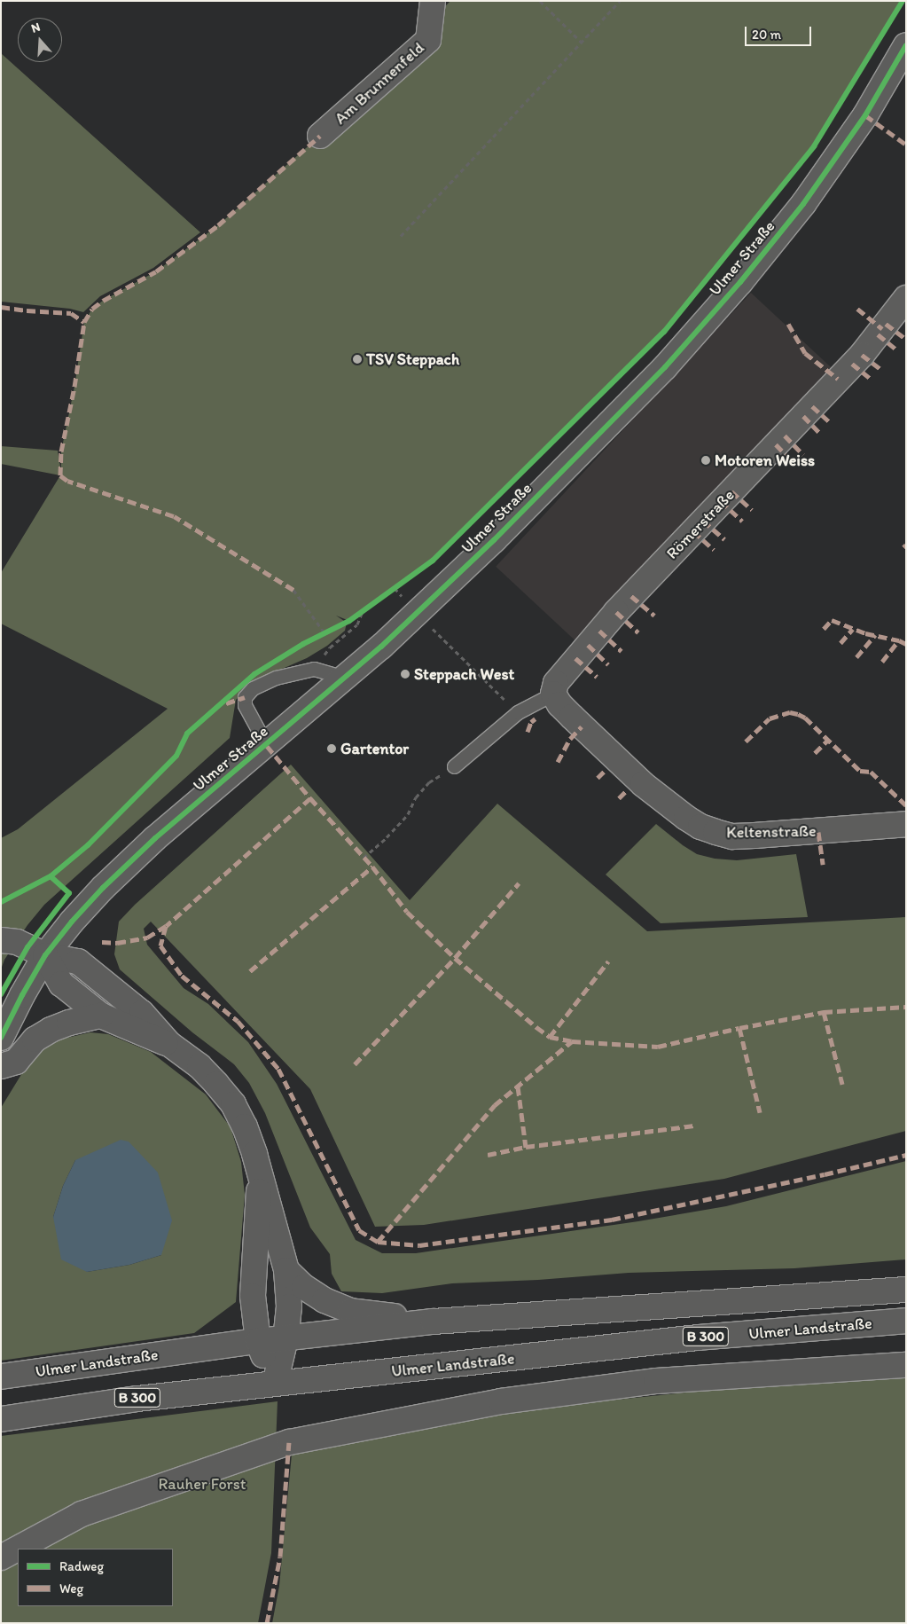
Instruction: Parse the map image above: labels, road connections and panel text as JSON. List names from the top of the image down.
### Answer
{
  "streets": {
    "street": [
      "Am Brunnenfeld",
      "Ulmer Straße",
      "Römerstraße",
      "Keltenstraße",
      "Ulmer Landstraße",
      "B 300"
    ]
  },
  "crossings": [
    ["Römerstraße", "Keltenstraße"]
  ],
  "parks": ["Rauher Forst"],
  "places": [
    "TSV Steppach",
    "Motoren Weiss",
    "Steppach West",
    "Gartentor"
  ],
  "legend": ["Radweg", "Weg"],
  "scale_bar": "20 m",
  "north": "top"
}
